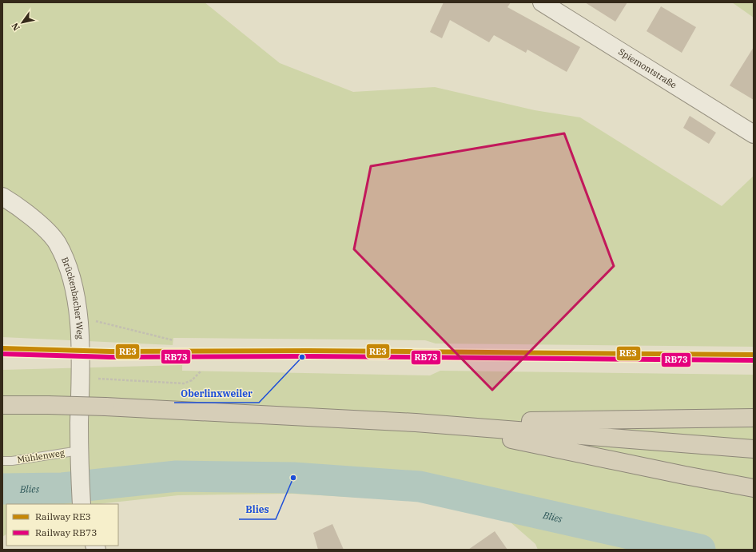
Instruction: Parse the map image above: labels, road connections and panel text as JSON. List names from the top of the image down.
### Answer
{
  "streets": {
    "street": ["Spiemontstraße", "Brückenbacher Weg"],
    "lane": ["Mühlenweg"]
  },
  "crossings": [
    ["Brückenbacher Weg", "Mühlenweg"]
  ],
  "water": ["Blies"],
  "places": ["Oberlinxweiler", "Blies"],
  "lines": ["rail line RE3", "rail line RB73"],
  "legend": ["Railway RE3", "Railway RB73"],
  "north": "bottom left"
}
